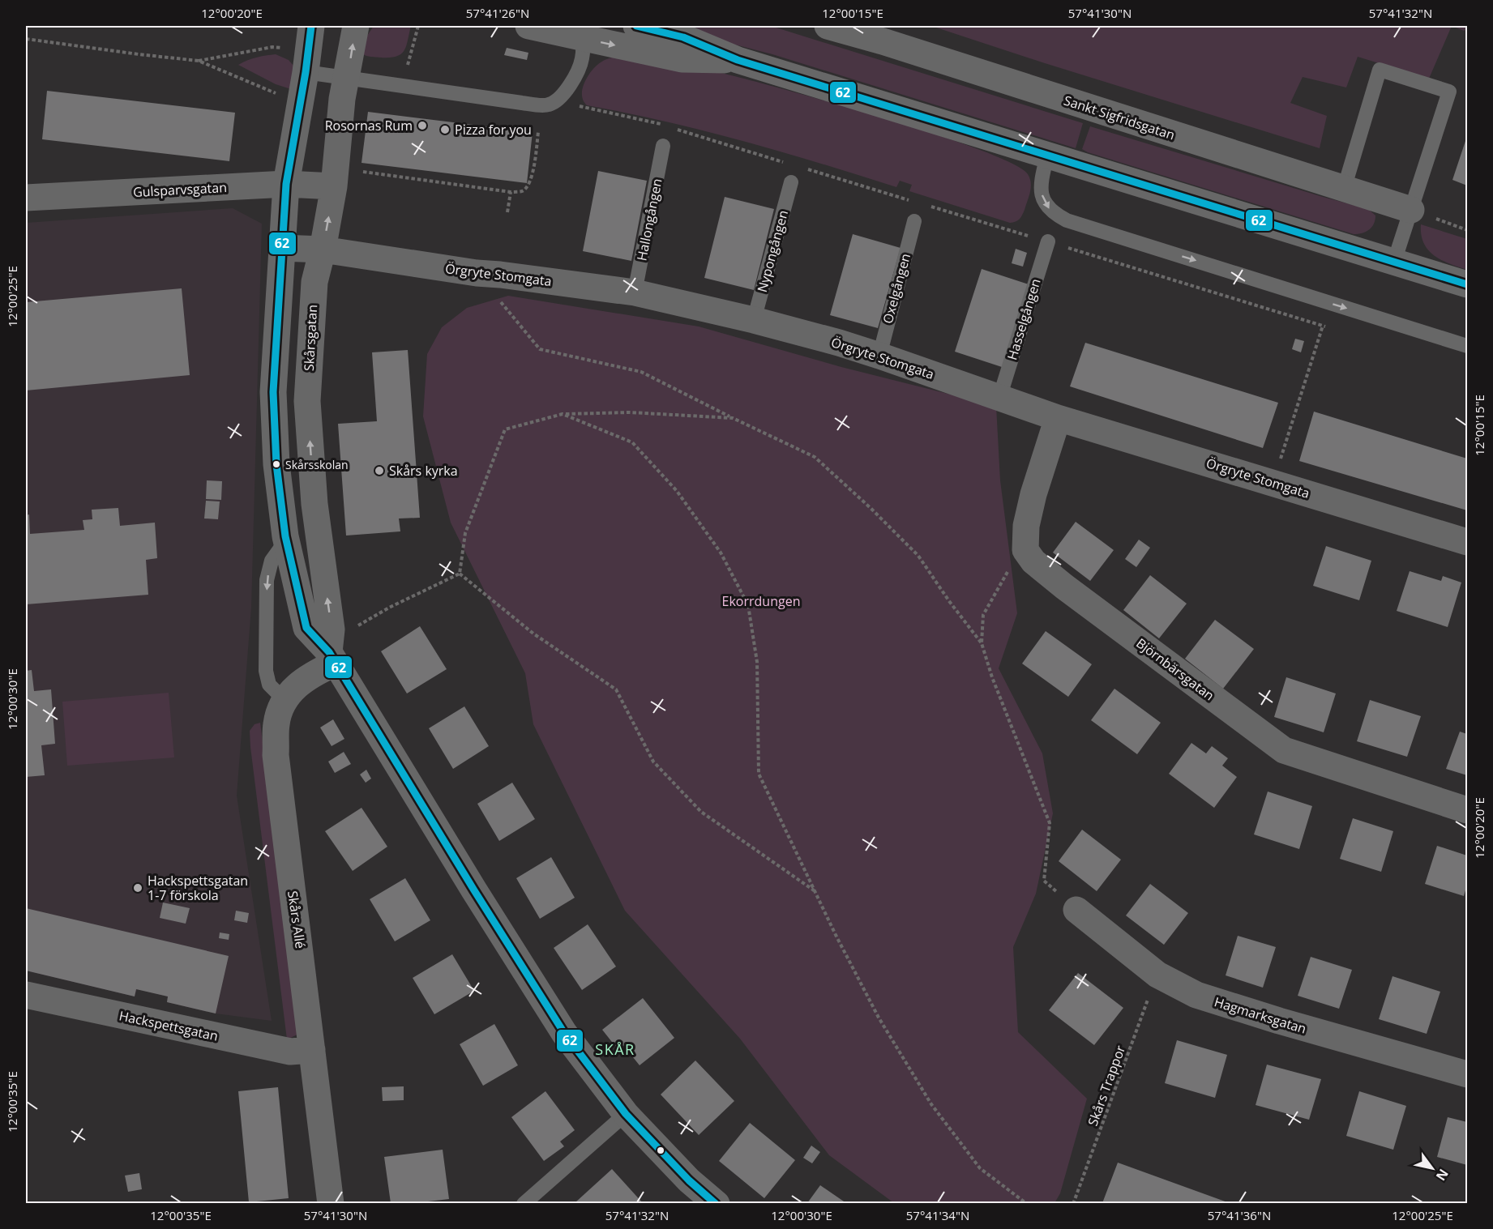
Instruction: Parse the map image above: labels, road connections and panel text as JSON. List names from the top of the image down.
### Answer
{
  "streets": {
    "street": [
      "Sankt Sigfridsgatan",
      "Gulsparvsgatan",
      "Örgryte Stomgata",
      "Skårsgatan",
      "Björnbärsgatan",
      "Skårs Allé",
      "Hagmarksgatan",
      "Hackspettsgatan"
    ],
    "lane": [
      "Hallongången",
      "Nypongången",
      "Oxelgången",
      "Hasselgången"
    ],
    "path": ["Skårs Trappor"]
  },
  "crossings": [
    ["Gulsparvsgatan", "Skårsgatan"],
    ["Hallongången", "Örgryte Stomgata"],
    ["Nypongången", "Örgryte Stomgata"],
    ["Örgryte Stomgata", "Oxelgången"],
    ["Örgryte Stomgata", "Hasselgången"],
    ["Örgryte Stomgata", "Skårsgatan"],
    ["Örgryte Stomgata", "Björnbärsgatan"],
    ["Skårsgatan", "Skårs Allé"],
    ["Skårs Allé", "Hackspettsgatan"],
    ["Hagmarksgatan", "Skårs Trappor"]
  ],
  "districts": ["SKÅR"],
  "parks": ["Ekorrdungen"],
  "places": [
    "Rosornas Rum",
    "Pizza for you",
    "Skårsskolan",
    "Skårs kyrka",
    "Hackspettsgatan 1-7 förskola"
  ],
  "lines": ["transit line 62"],
  "north": "bottom right",
  "coordinates": [
    "12°00'20\"E",
    "57°41'26\"N",
    "12°00'15\"E",
    "57°41'30\"N",
    "57°41'32\"N",
    "12°00'25\"E",
    "12°00'30\"E",
    "12°00'35\"E",
    "57°41'34\"N",
    "57°41'36\"N"
  ]
}
